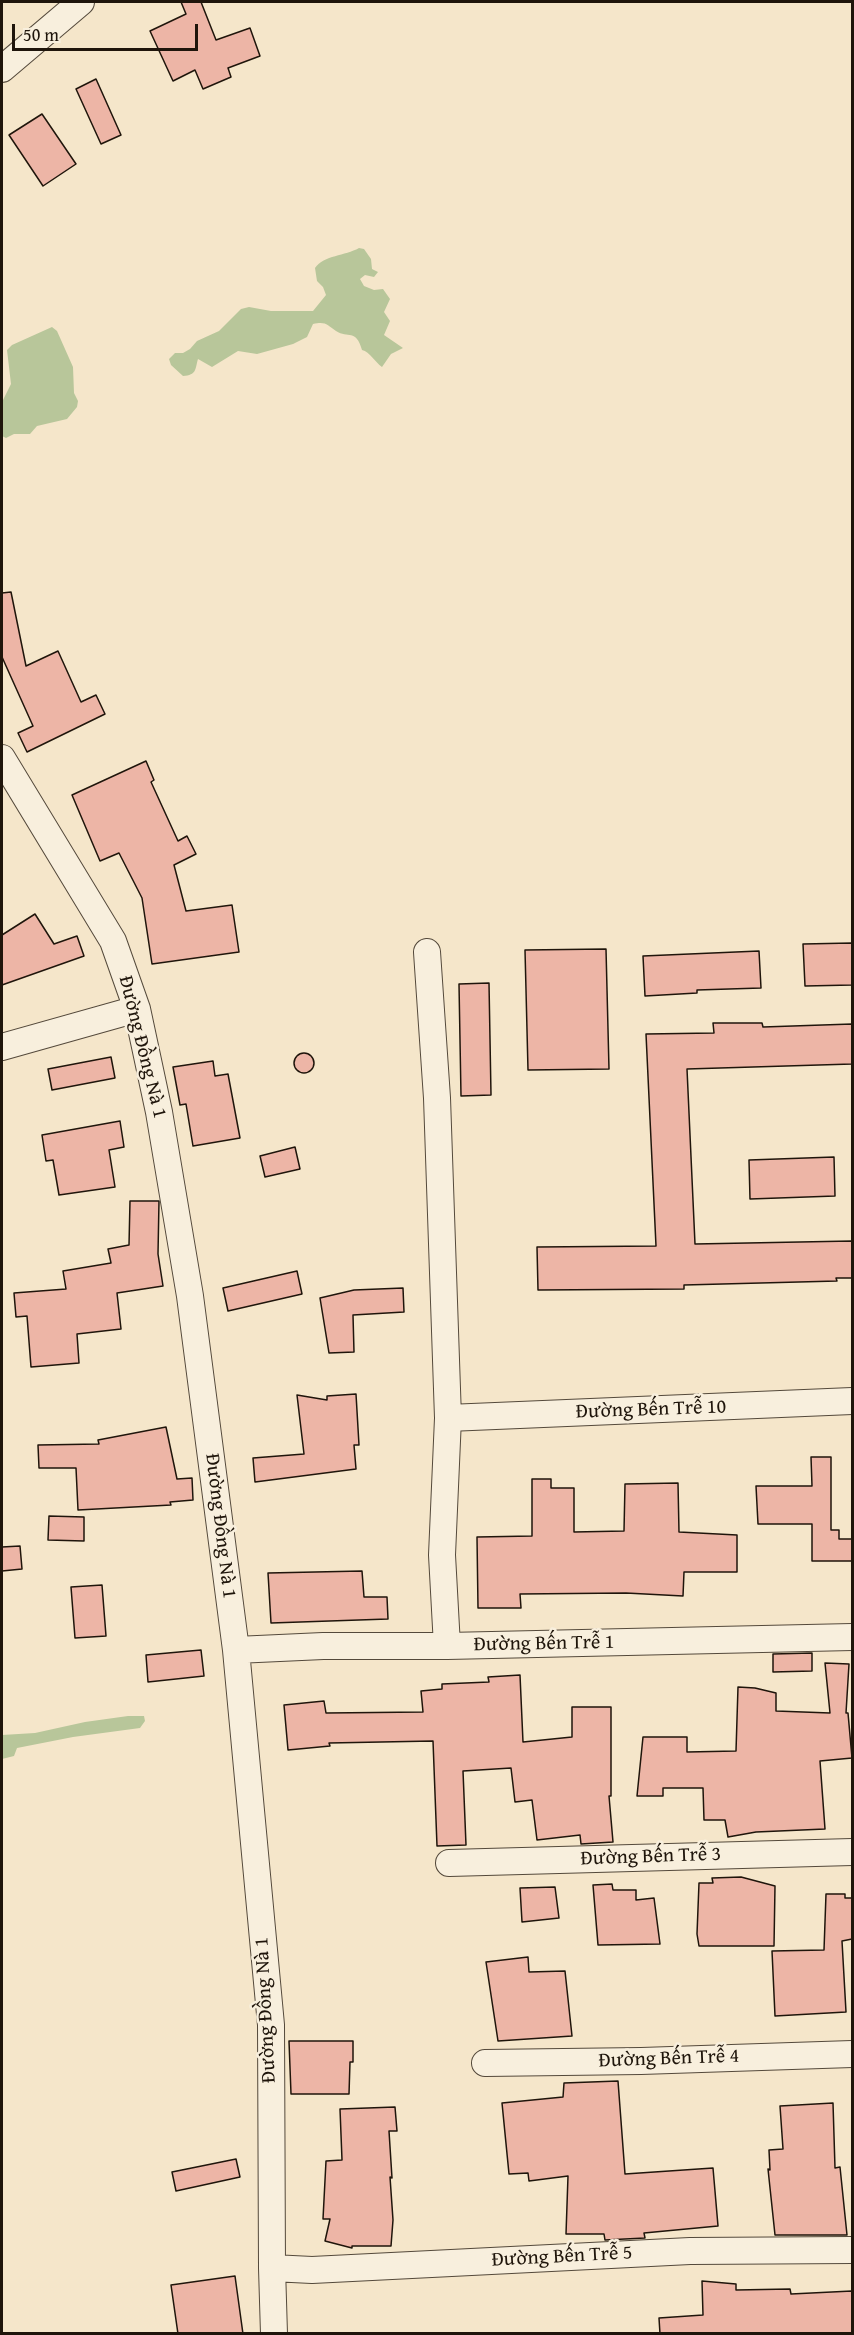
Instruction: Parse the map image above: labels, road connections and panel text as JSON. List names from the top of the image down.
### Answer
{
  "streets": {
    "street": [
      "Đường Đồng Nà 1",
      "Đường Bến Trễ 10",
      "Đường Bến Trễ 1",
      "Đường Bến Trễ 3",
      "Đường Bến Trễ 4",
      "Đường Bến Trễ 5"
    ]
  },
  "crossings": [
    ["Đường Đồng Nà 1", "Đường Bến Trễ 1"],
    ["Đường Đồng Nà 1", "Đường Bến Trễ 5"]
  ],
  "scale_bar": "50 m"
}
